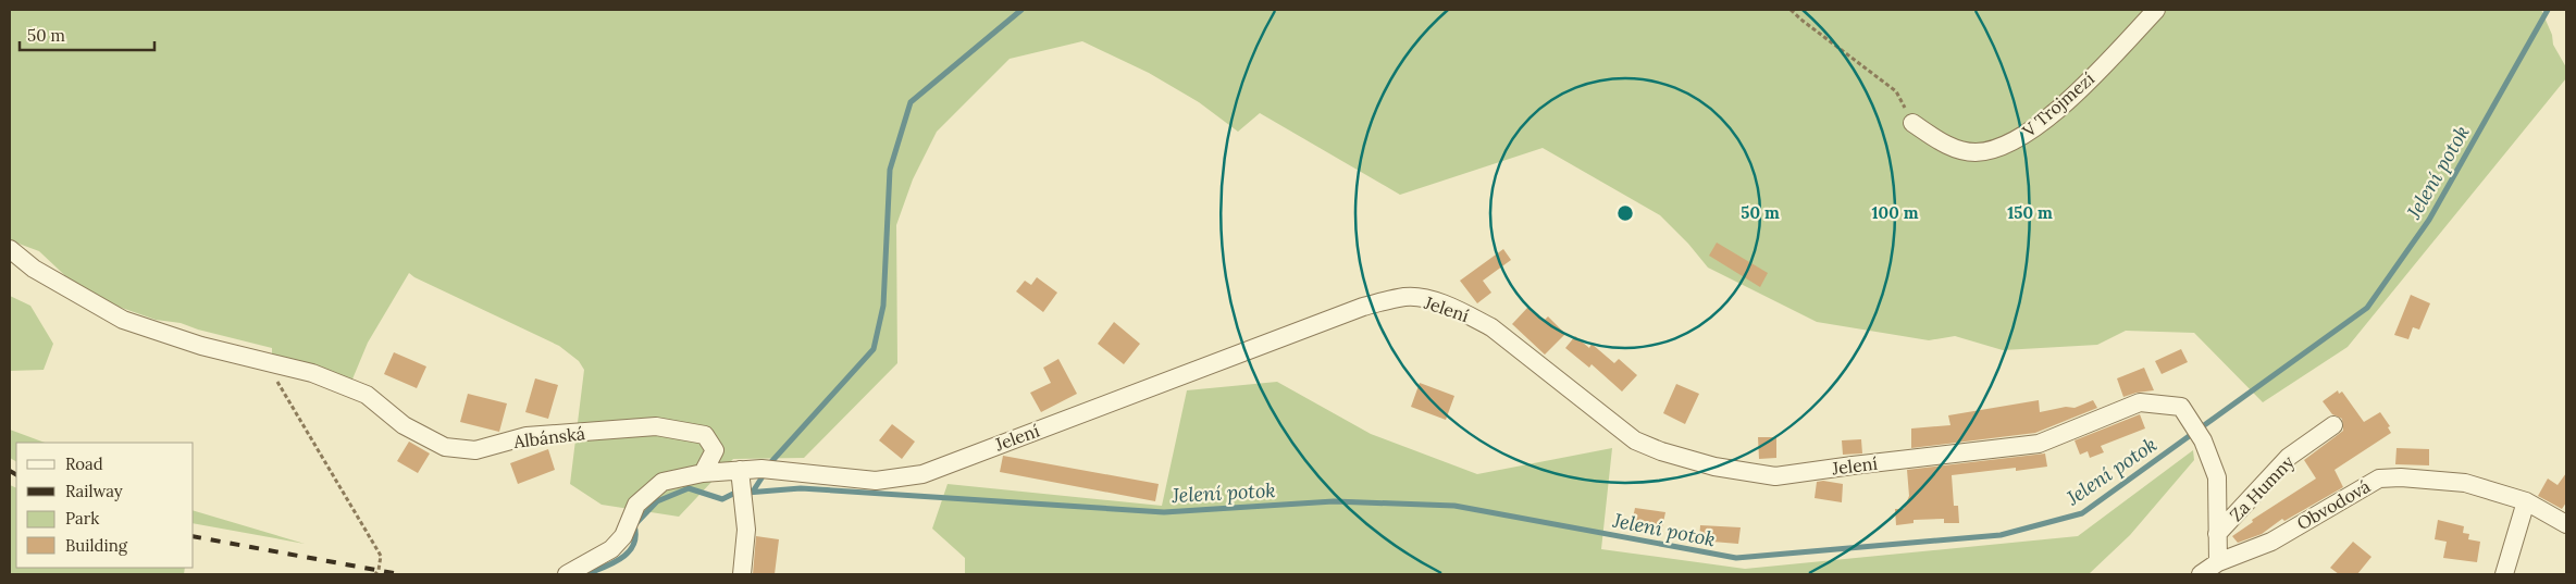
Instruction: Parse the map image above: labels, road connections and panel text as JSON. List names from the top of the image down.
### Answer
{
  "streets": {
    "street": [
      "V Trojmezí",
      "Jelení",
      "Albánská",
      "Za Humny",
      "Obvodová"
    ]
  },
  "crossings": [
    ["Jelení", "Albánská"],
    ["Jelení", "Za Humny"],
    ["Jelení", "Obvodová"]
  ],
  "water": ["Jelení potok"],
  "legend": [
    "Road",
    "Railway",
    "Park",
    "Building"
  ],
  "scale_bar": "50 m",
  "rings": ["50 m", "100 m", "150 m"]
}
